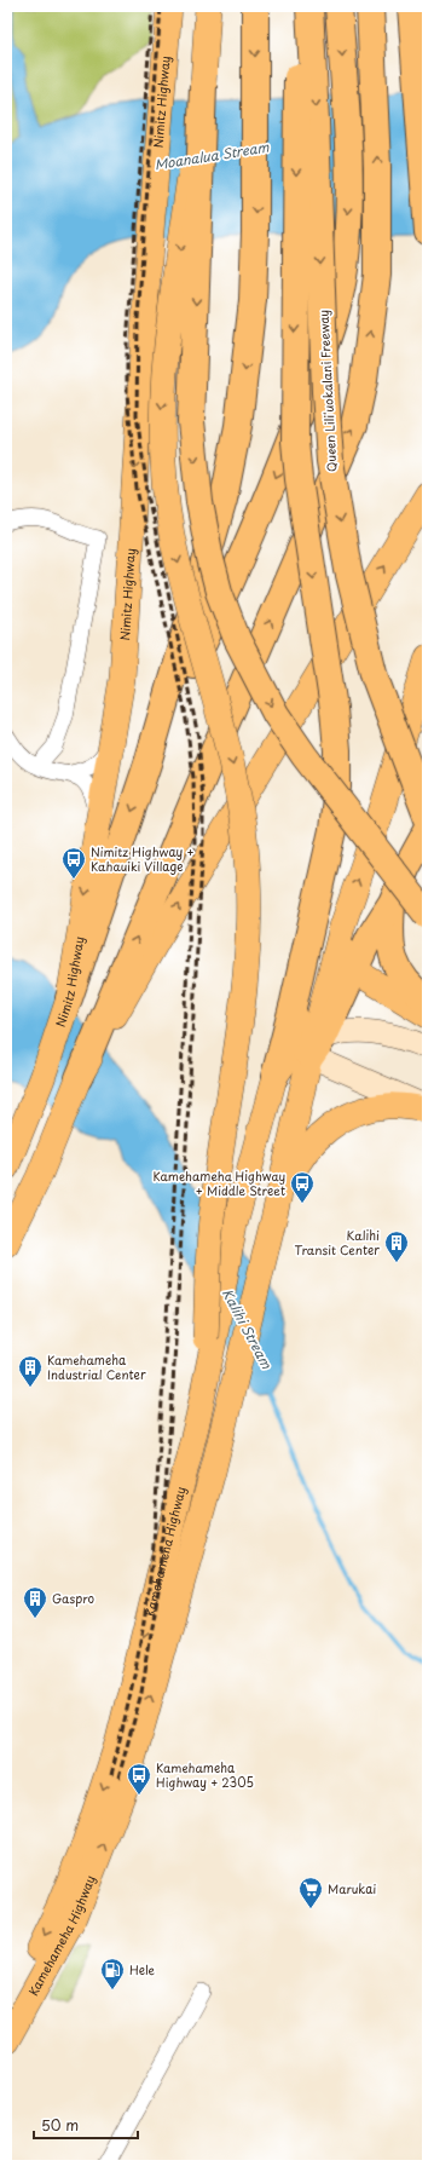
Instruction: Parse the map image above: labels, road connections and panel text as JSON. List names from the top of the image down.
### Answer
{
  "streets": {
    "highway": ["Queen Liliʻuokalani Freeway"],
    "main road": ["Nimitz Highway", "Kamehameha Highway"]
  },
  "water": ["Moanalua Stream", "Kalihi Stream"],
  "places": {
    "bus stop": ["Nimitz Highway + Kahauiki Village", "Kamehameha Highway + Middle Street", "Kamehameha Highway + 2305"],
    "building": ["Kalihi Transit Center", "Kamehameha Industrial Center", "Gaspro"],
    "supermarket": ["Marukai"],
    "fuel station": ["Hele"]
  },
  "scale_bar": "50 m"
}
